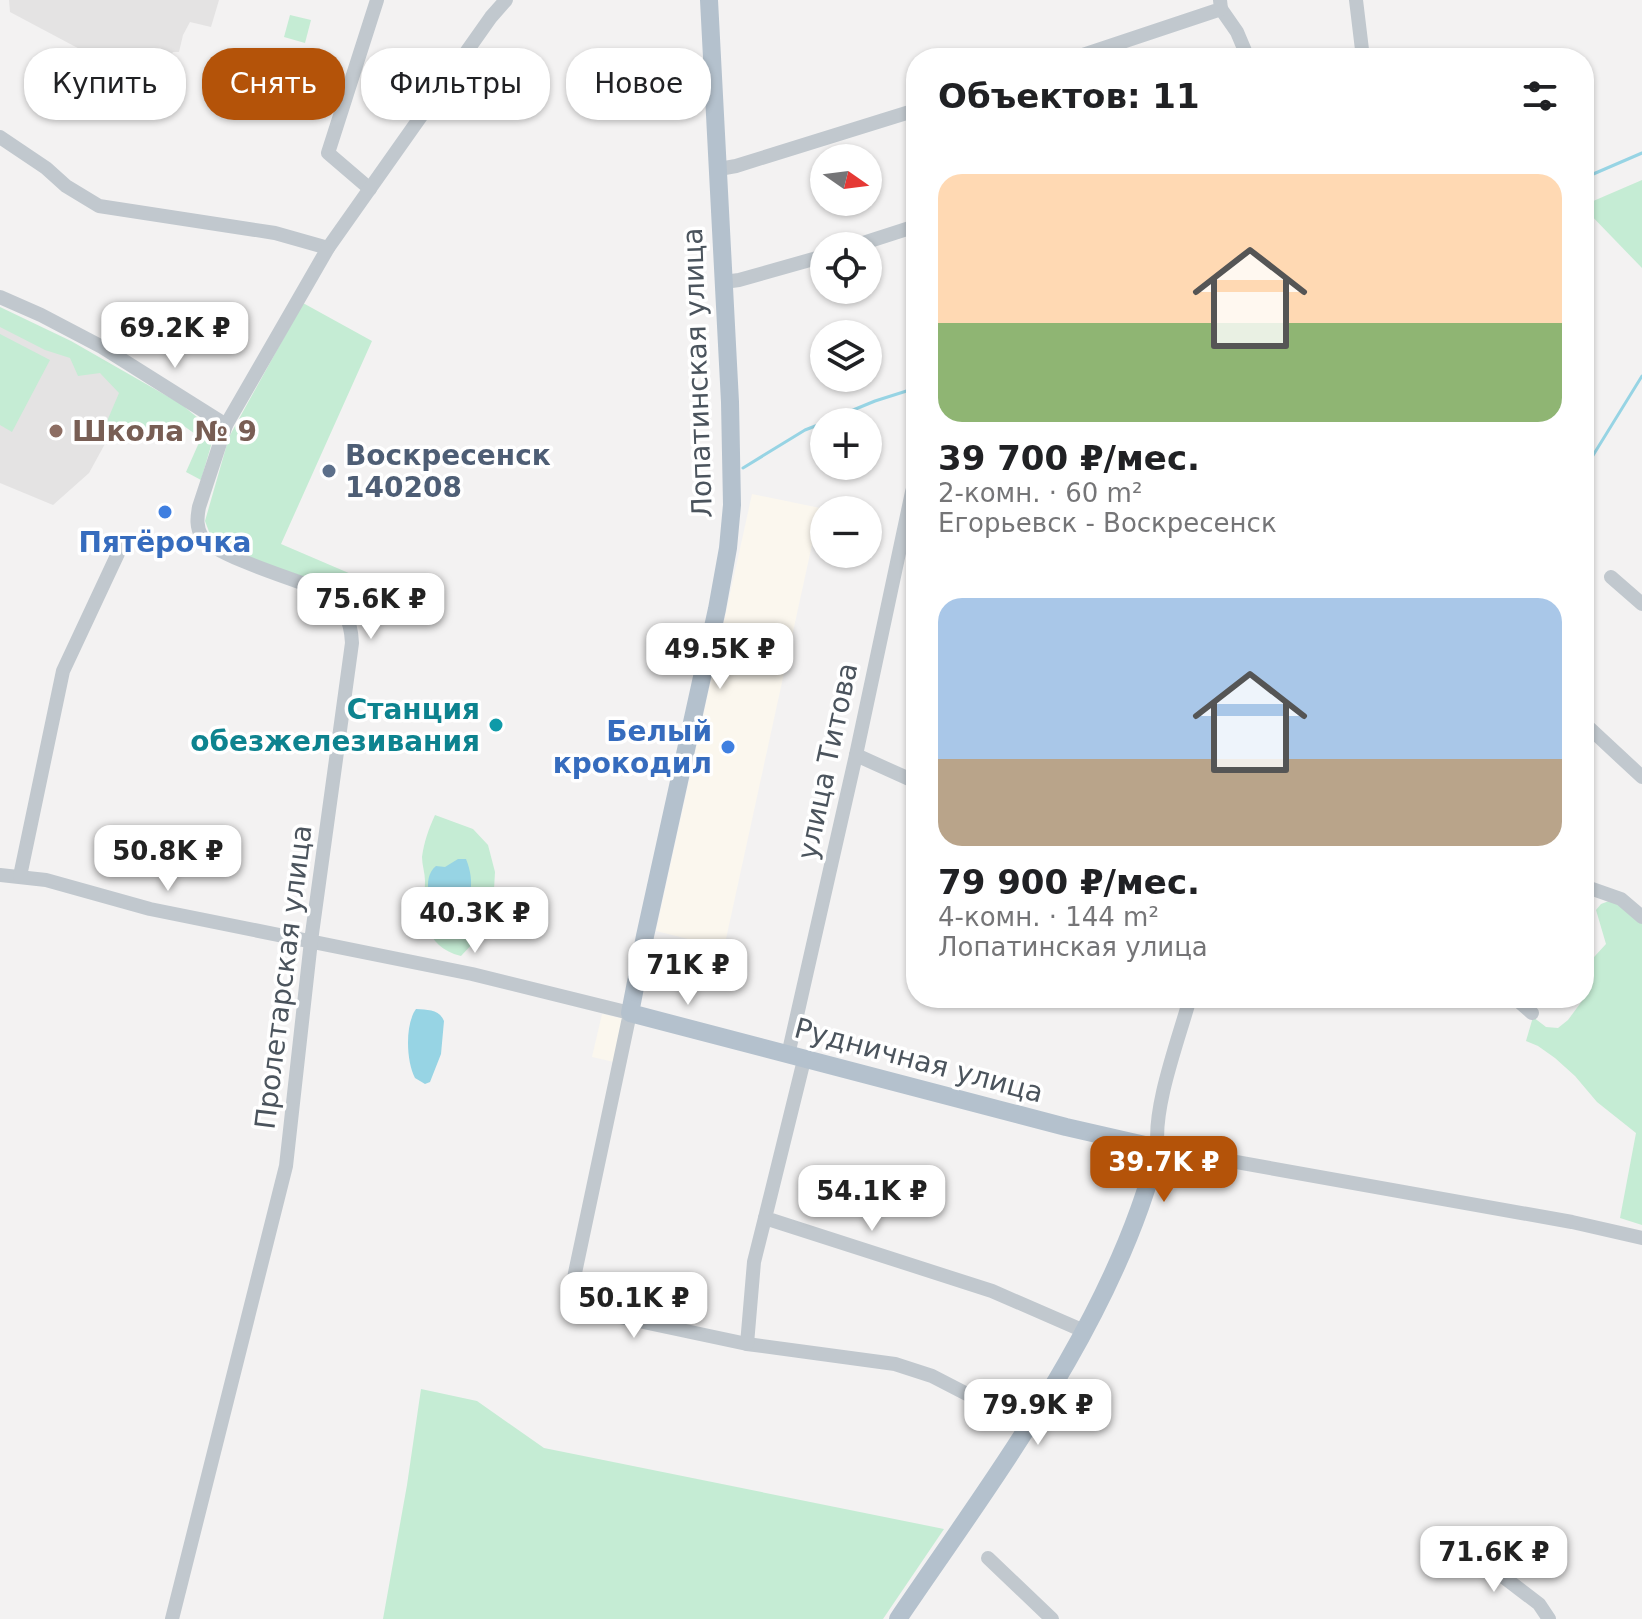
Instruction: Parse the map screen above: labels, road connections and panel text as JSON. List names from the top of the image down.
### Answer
{
  "streets": {
    "main road": ["Лопатинская улица", "Рудничная улица"],
    "street": ["улица Титова", "Пролетарская улица"]
  },
  "crossings": [
    ["Лопатинская улица", "улица Титова"],
    ["Лопатинская улица", "Рудничная улица"],
    ["улица Титова", "Рудничная улица"],
    ["Пролетарская улица", "Рудничная улица"]
  ],
  "places": [
    "Школа № 9",
    "Воскресенск 140208",
    "Пятёрочка",
    "Станция обезжелезивания",
    "Белый крокодил"
  ],
  "north": "right",
  "page": {
    "chip": [
      "Купить",
      "Снять",
      "Фильтры",
      "Новое"
    ],
    "heading": "Объектов: 11",
    "map_buttons": ["+", "−"],
    "list": [
      {
        "name": "39 700 ₽/мес.",
        "note": "2-комн. · 60 m² · Егорьевск - Воскресенск"
      },
      {
        "name": "79 900 ₽/мес.",
        "note": "4-комн. · 144 m² · Лопатинская улица"
      }
    ],
    "price": [
      "69.2K ₽",
      "75.6K ₽",
      "49.5K ₽",
      "50.8K ₽",
      "40.3K ₽",
      "71K ₽",
      "39.7K ₽",
      "54.1K ₽",
      "50.1K ₽",
      "79.9K ₽",
      "71.6K ₽"
    ]
  }
}
